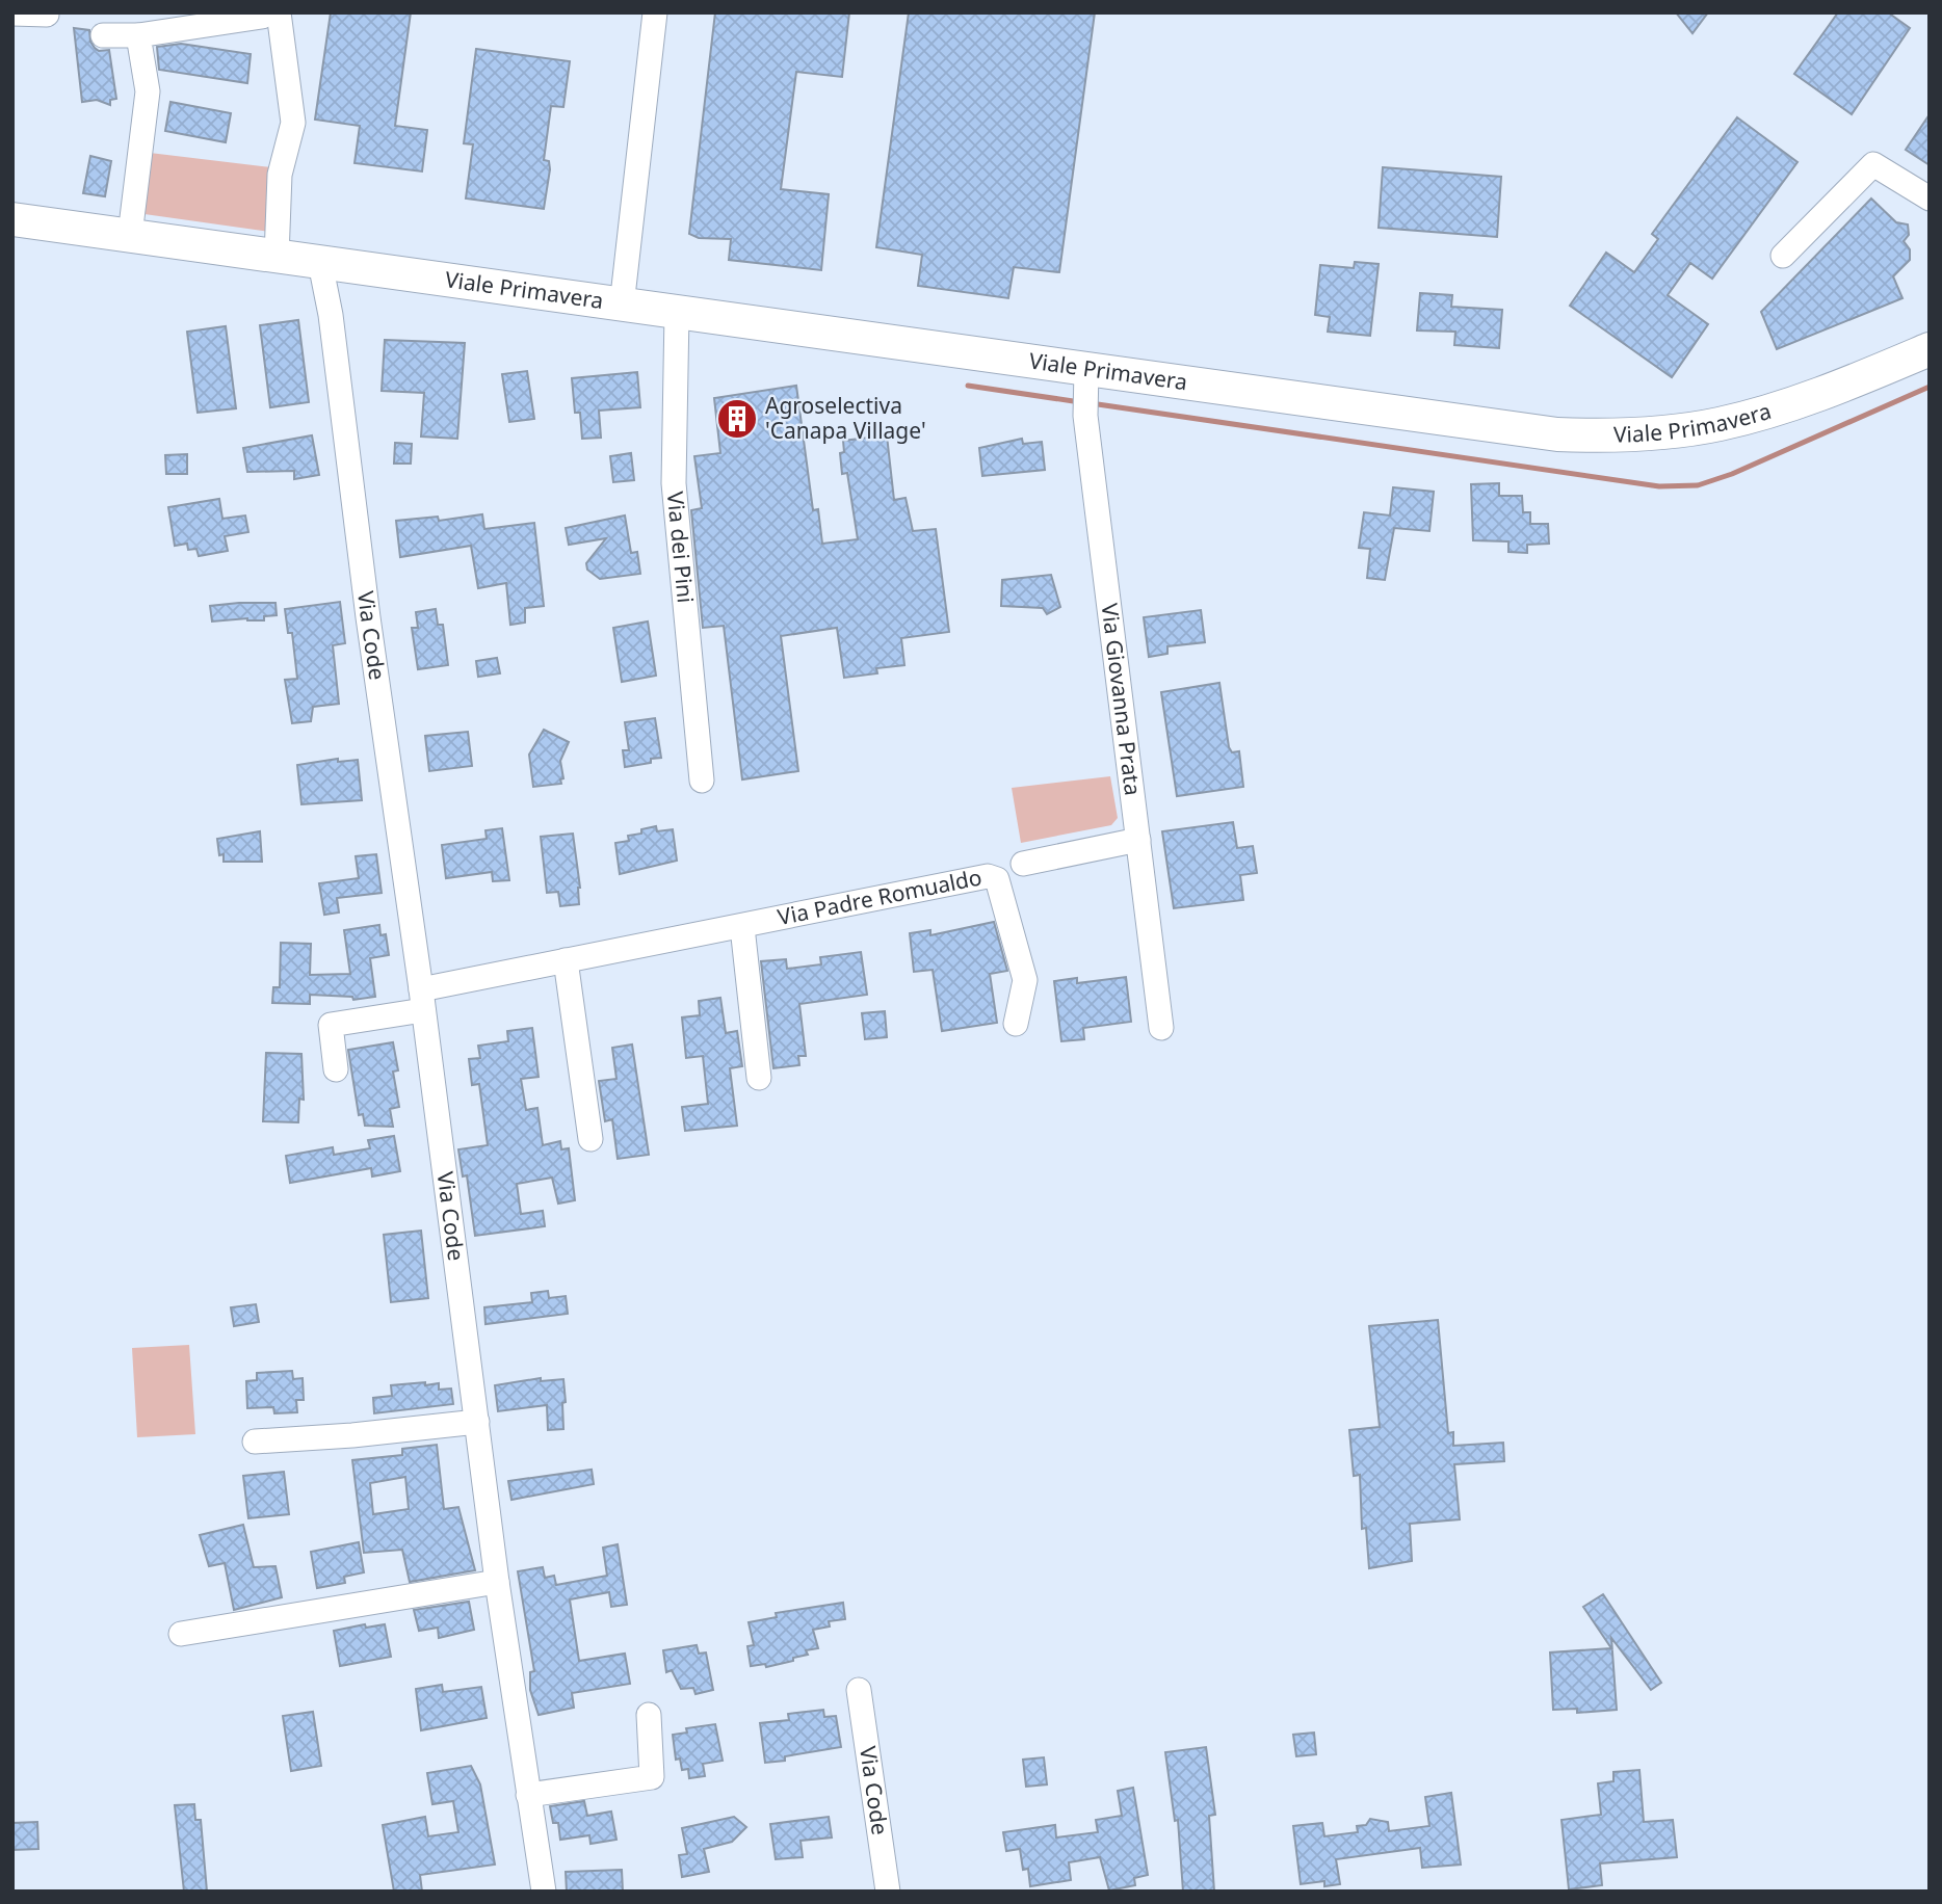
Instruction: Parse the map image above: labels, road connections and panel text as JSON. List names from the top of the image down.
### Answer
{
  "streets": {
    "main road": ["Viale Primavera"],
    "street": [
      "Via dei Pini",
      "Via Code",
      "Via Giovanna Prata",
      "Via Padre Romualdo"
    ]
  },
  "crossings": [
    ["Viale Primavera", "Via dei Pini"],
    ["Viale Primavera", "Via Code"],
    ["Viale Primavera", "Via Giovanna Prata"],
    ["Via Code", "Via Padre Romualdo"]
  ],
  "places": {
    "building": ["Agroselectiva 'Canapa Village'"]
  }
}
